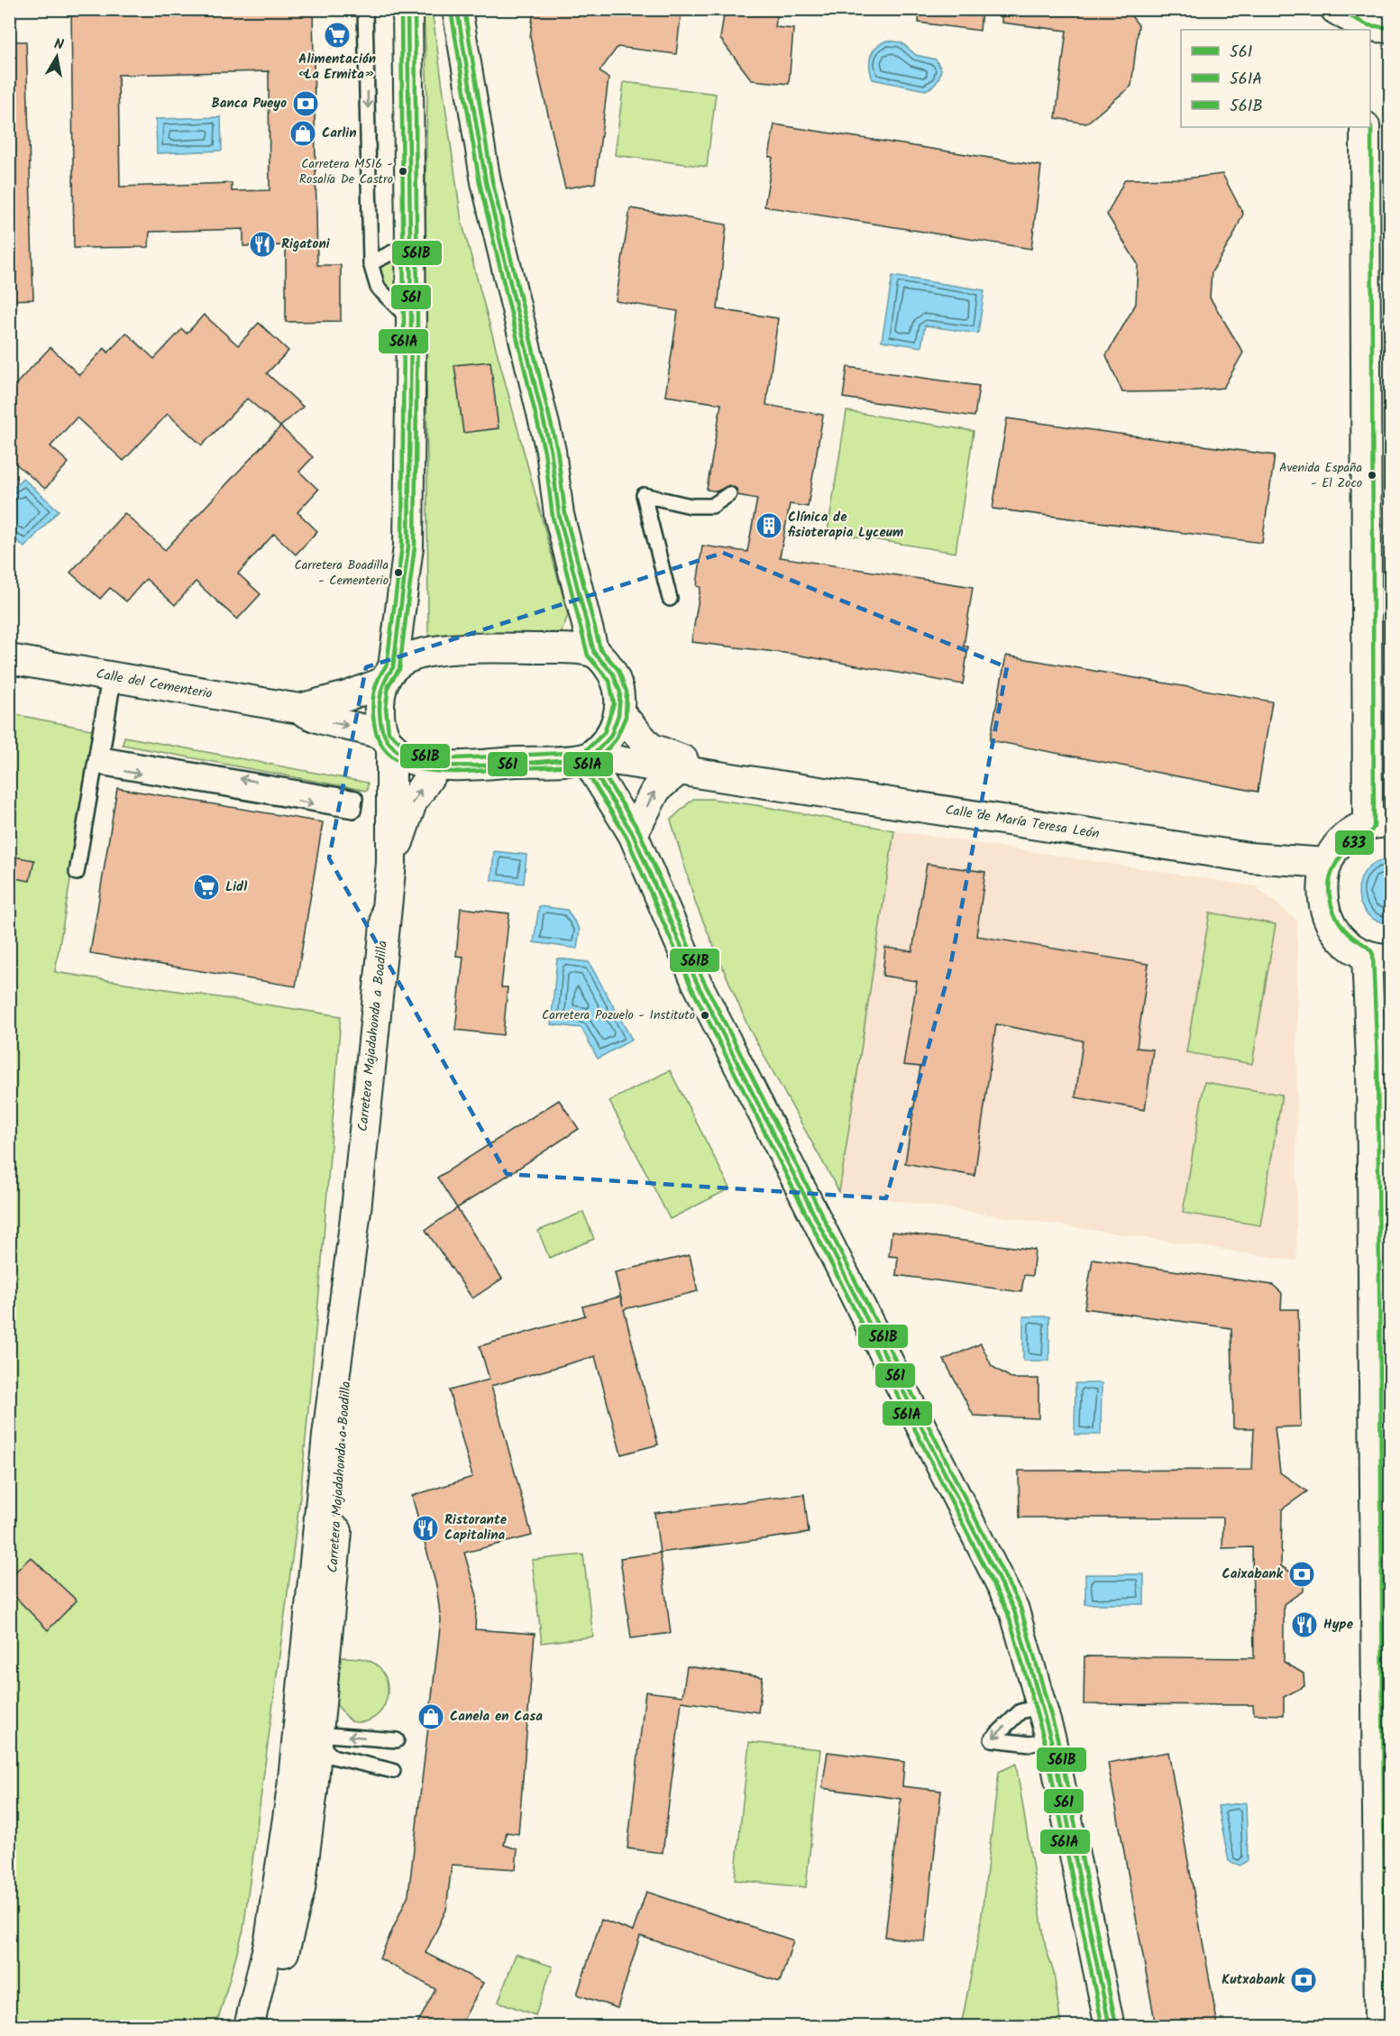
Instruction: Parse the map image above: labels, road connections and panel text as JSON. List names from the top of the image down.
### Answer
{
  "streets": {
    "street": ["Calle del Cementerio", "Calle de María Teresa León", "Carretera Majadahonda a Boadilla"]
  },
  "crossings": [
    ["Calle del Cementerio", "Calle de María Teresa León"],
    ["Calle del Cementerio", "Carretera Majadahonda a Boadilla"],
    ["Calle de María Teresa León", "Carretera Majadahonda a Boadilla"]
  ],
  "places": {
    "supermarket": ["Alimentación «La Ermita»", "Lidl"],
    "bank": ["Banca Pueyo", "Caixabank", "Kutxabank"],
    "shop": ["Carlin", "Canela en Casa"],
    "other": [
      "Carretera M516 - Rosalía De Castro",
      "Avenida España - El Zoco",
      "Carretera Boadilla - Cementerio",
      "Carretera Pozuelo - Instituto"
    ],
    "restaurant": ["Rigatoni", "Ristorante Capitalina", "Hype"],
    "building": ["Clínica de fisioterapia Lyceum"]
  },
  "lines": [
    "transit line 561",
    "transit line 561A",
    "transit line 561B",
    "transit line 633"
  ],
  "legend": ["561", "561A", "561B"],
  "north": "top"
}
